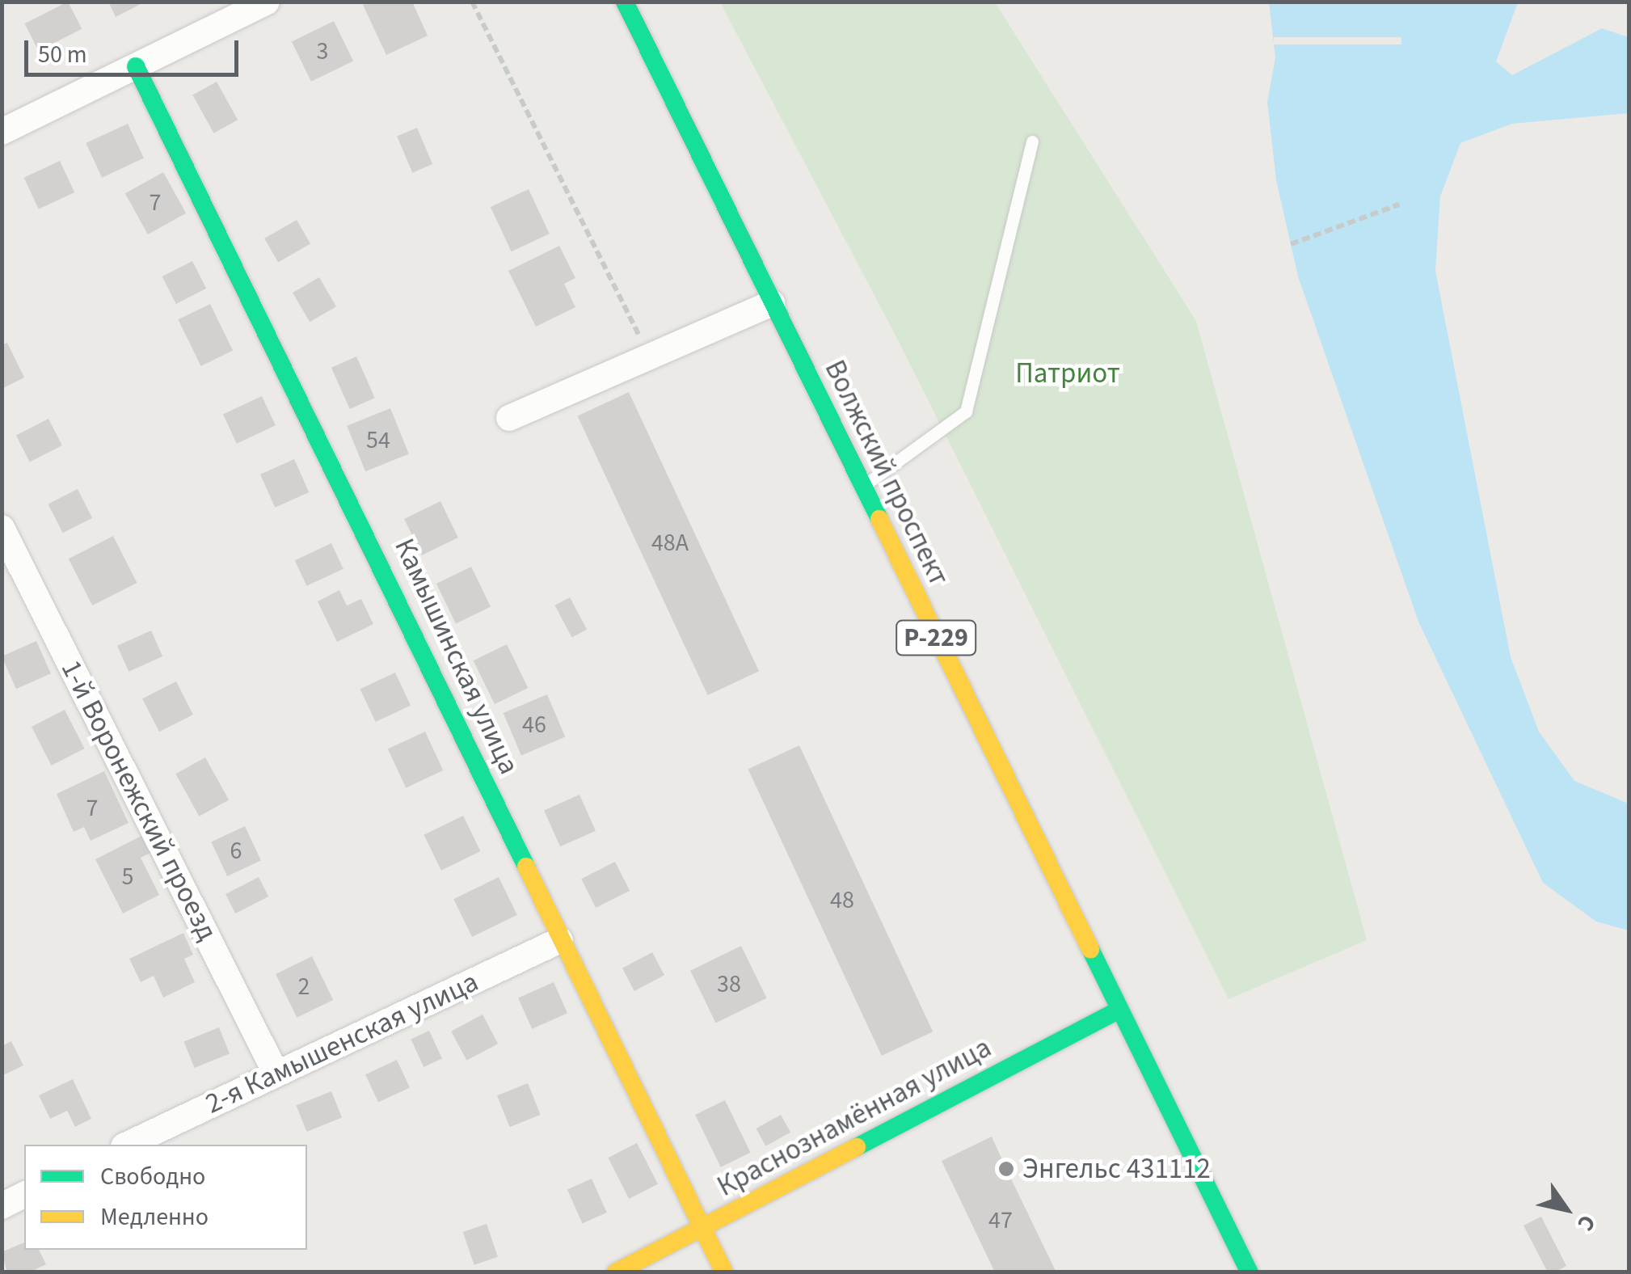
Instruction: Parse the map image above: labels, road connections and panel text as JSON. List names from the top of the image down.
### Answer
{
  "streets": {
    "street": [
      "Волжский проспект",
      "Р-229",
      "Камышинская улица",
      "1-й Воронежский проезд",
      "2-я Камышенская улица",
      "Краснознамённая улица"
    ]
  },
  "crossings": [
    ["Волжский проспект", "Краснознамённая улица"],
    ["Камышинская улица", "2-я Камышенская улица"],
    ["Камышинская улица", "Краснознамённая улица"],
    ["1-й Воронежский проезд", "2-я Камышенская улица"]
  ],
  "parks": ["Патриот"],
  "places": ["Энгельс 431112"],
  "house_numbers": [
    "3",
    "7",
    "54",
    "48А",
    "46",
    "7",
    "6",
    "5",
    "48",
    "38",
    "2",
    "47"
  ],
  "legend": ["Свободно", "Медленно"],
  "scale_bar": "50 m",
  "north": "bottom right"
}
